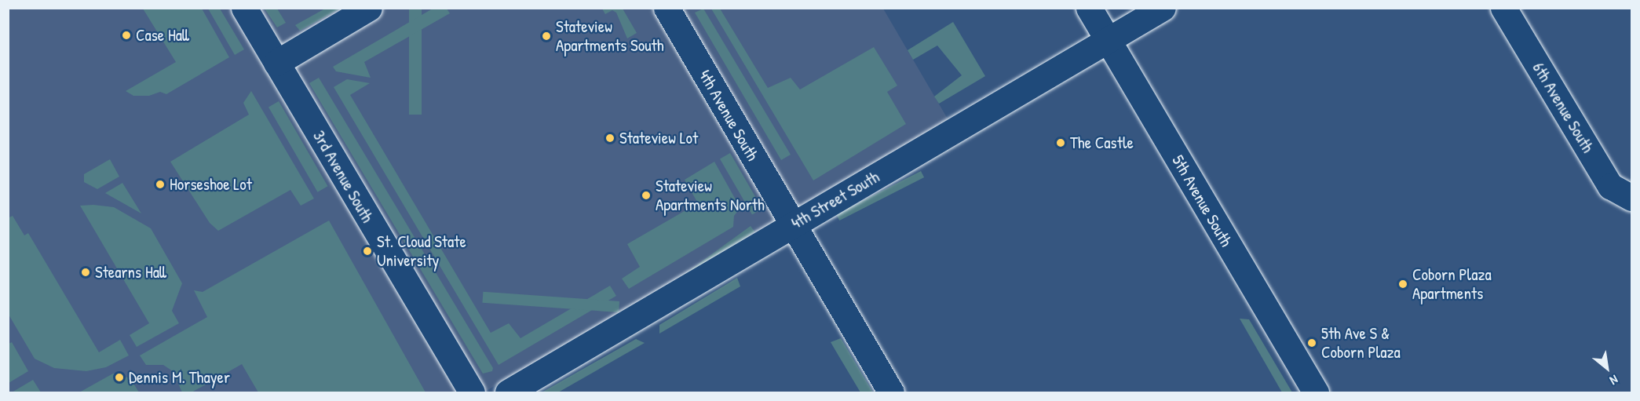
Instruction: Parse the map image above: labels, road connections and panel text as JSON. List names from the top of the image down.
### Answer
{
  "streets": {
    "street": [
      "6th Avenue South",
      "4th Avenue South",
      "3rd Avenue South",
      "4th Street South",
      "5th Avenue South"
    ]
  },
  "crossings": [
    ["4th Avenue South", "4th Street South"],
    ["4th Street South", "5th Avenue South"]
  ],
  "places": [
    "Case Hall",
    "Stateview Apartments South",
    "Stateview Lot",
    "The Castle",
    "Horseshoe Lot",
    "Stateview Apartments North",
    "St. Cloud State University",
    "Stearns Hall",
    "Coborn Plaza Apartments",
    "5th Ave S & Coborn Plaza",
    "Dennis M. Thayer"
  ],
  "north": "bottom right"
}
